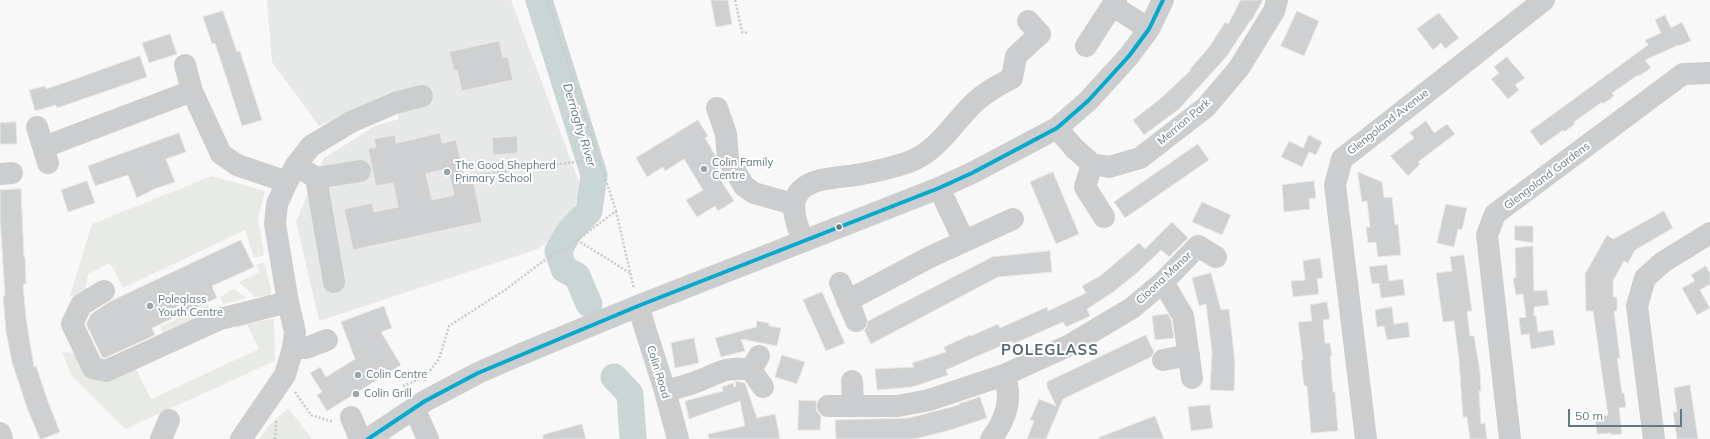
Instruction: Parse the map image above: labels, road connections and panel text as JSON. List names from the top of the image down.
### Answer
{
  "streets": {
    "street": [
      "Merrion Park",
      "Glengoland Avenue",
      "Glengoland Gardens",
      "Cloona Manor",
      "Colin Road"
    ]
  },
  "districts": ["POLEGLASS"],
  "water": ["Derriaghy River"],
  "places": [
    "Colin Family Centre",
    "The Good Shepherd Primary School",
    "Poleglass Youth Centre",
    "Colin Centre",
    "Colin Grill"
  ],
  "scale_bar": "50 m"
}
